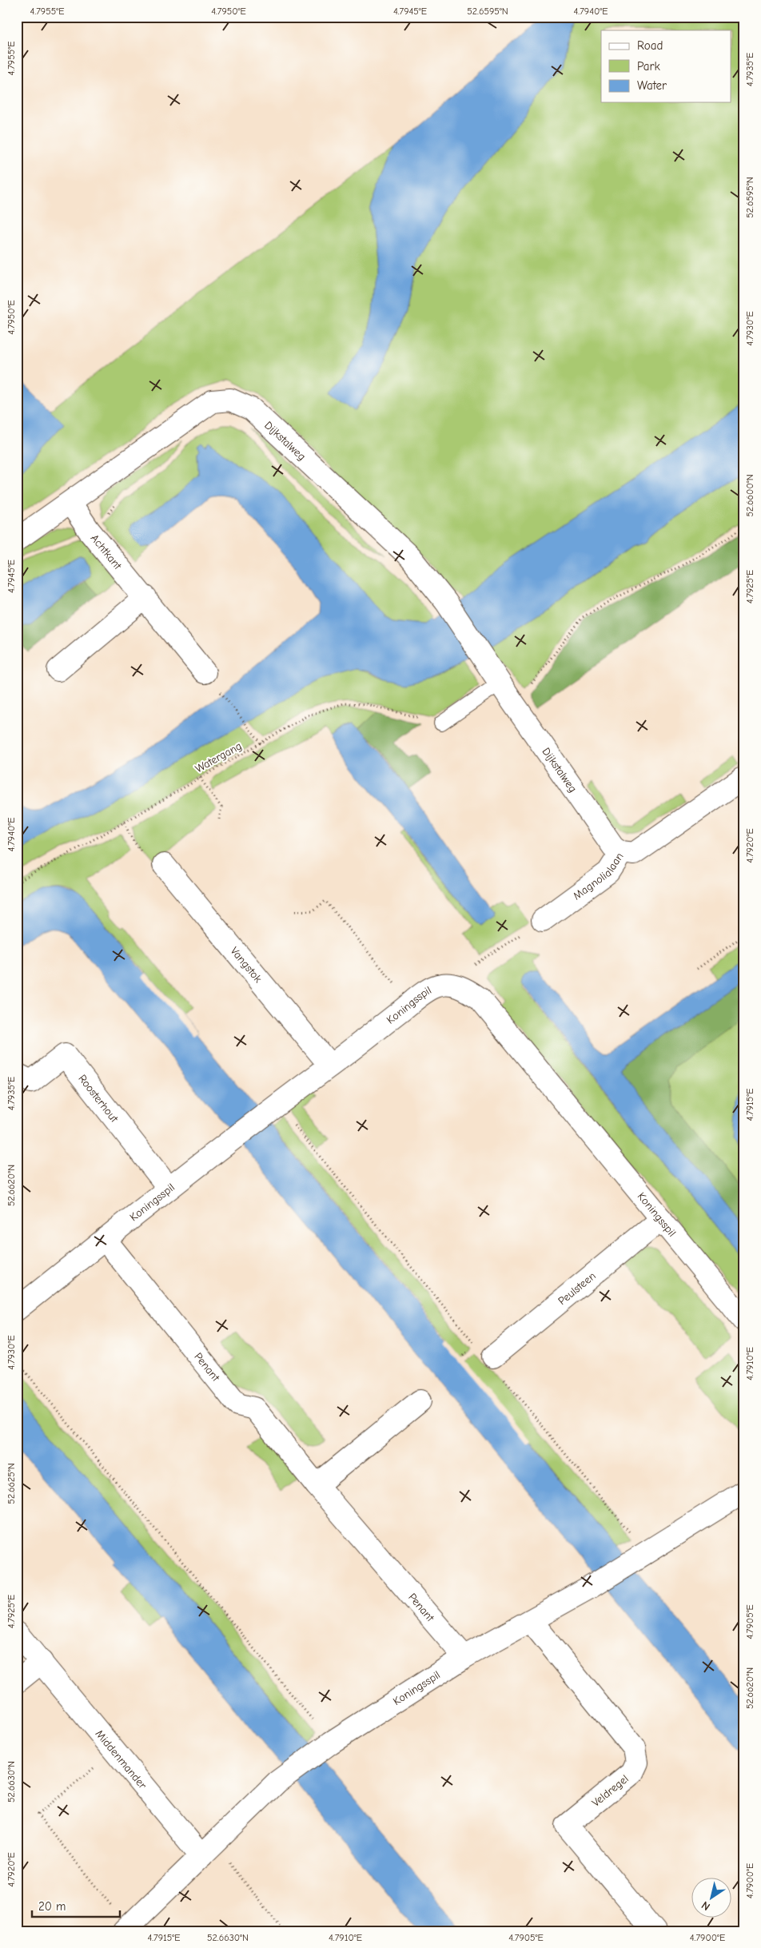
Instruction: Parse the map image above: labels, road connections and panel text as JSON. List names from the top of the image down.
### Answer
{
  "streets": {
    "street": [
      "Dijkstalweg",
      "Achtkant",
      "Magnolialaan",
      "Vangstok",
      "Koningsspil",
      "Roosterhout",
      "Peulsteen",
      "Penant",
      "Middenmander",
      "Veldregel"
    ],
    "path": ["Watergang"]
  },
  "crossings": [
    ["Dijkstalweg", "Achtkant"],
    ["Dijkstalweg", "Magnolialaan"],
    ["Vangstok", "Koningsspil"],
    ["Koningsspil", "Roosterhout"],
    ["Koningsspil", "Peulsteen"],
    ["Koningsspil", "Penant"],
    ["Koningsspil", "Middenmander"],
    ["Koningsspil", "Veldregel"]
  ],
  "legend": ["Road", "Park", "Water"],
  "scale_bar": "20 m",
  "north": "bottom left",
  "coordinates": [
    "4.7955°E",
    "4.7950°E",
    "4.7945°E",
    "52.6595°N",
    "4.7940°E",
    "4.7935°E",
    "4.7930°E",
    "52.6600°N",
    "4.7925°E",
    "4.7920°E",
    "4.7915°E",
    "52.6620°N",
    "4.7910°E",
    "52.6625°N",
    "4.7905°E",
    "52.6630°N",
    "4.7900°E"
  ]
}
